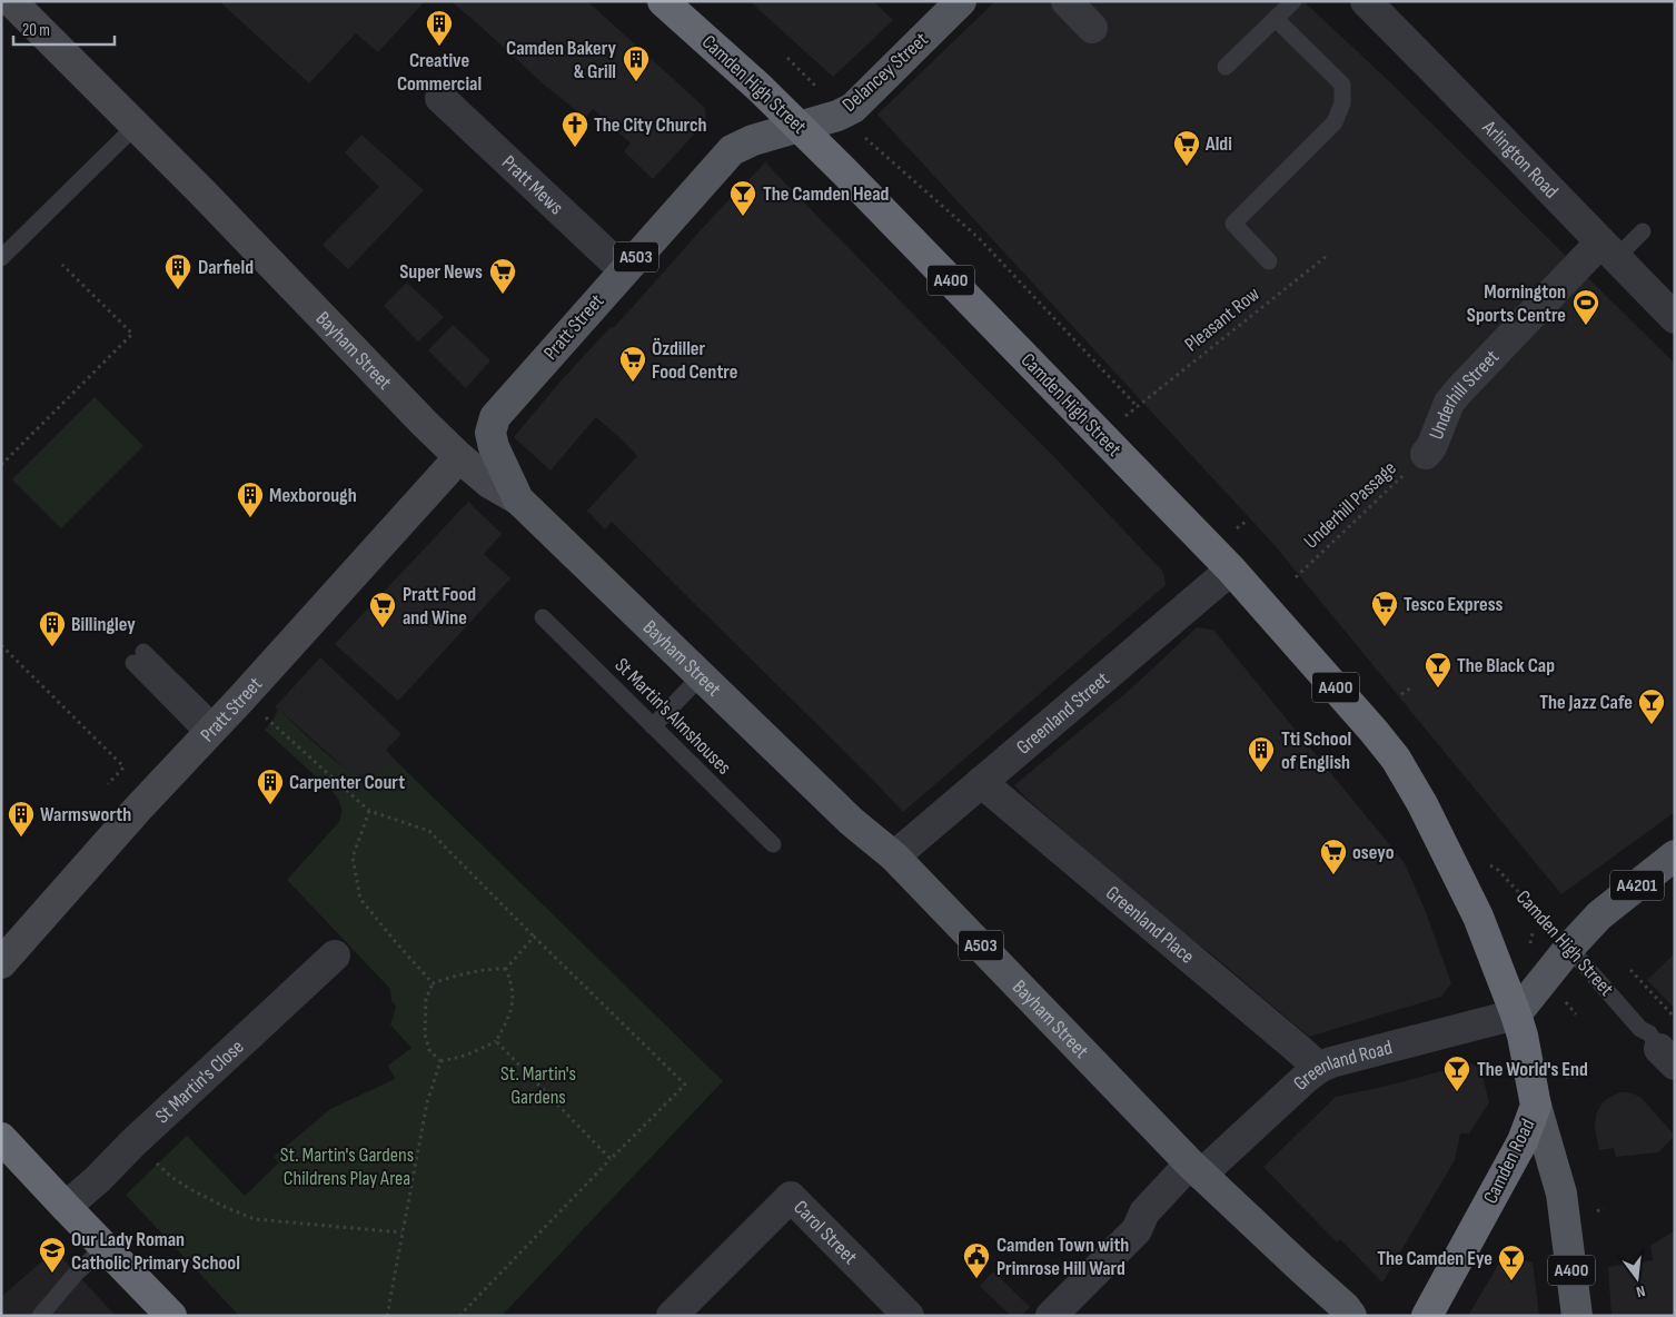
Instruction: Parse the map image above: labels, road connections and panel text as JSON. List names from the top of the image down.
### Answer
{
  "streets": {
    "highway": ["Camden High Street", "A400", "Camden Road"],
    "main road": [
      "Delancey Street",
      "A503",
      "Pratt Street",
      "Bayham Street",
      "A4201"
    ],
    "street": [
      "Arlington Road",
      "Pratt Mews",
      "Underhill Street",
      "Greenland Street",
      "Greenland Place",
      "Greenland Road",
      "St Martin's Close",
      "Carol Street"
    ],
    "lane": ["St Martin's Almshouses"],
    "path": ["Pleasant Row", "Underhill Passage"]
  },
  "crossings": [
    ["Delancey Street", "Camden High Street"],
    ["Delancey Street", "Pleasant Row"],
    ["Delancey Street", "Pratt Street"],
    ["Camden High Street", "Pratt Street"],
    ["Camden High Street", "Greenland Street"],
    ["Camden High Street", "A4201"],
    ["Camden High Street", "Greenland Road"],
    ["Camden High Street", "Camden Road"],
    ["Arlington Road", "Underhill Street"],
    ["Pratt Mews", "Pratt Street"],
    ["A400", "Camden Road"],
    ["Pratt Street", "Bayham Street"],
    ["Bayham Street", "Greenland Street"],
    ["Bayham Street", "Greenland Road"],
    ["Underhill Street", "Underhill Passage"],
    ["Greenland Street", "Greenland Place"],
    ["Greenland Place", "Greenland Road"],
    ["Greenland Road", "Camden Road"]
  ],
  "parks": ["St. Martin's Gardens", "St. Martin's Gardens Childrens Play Area"],
  "places": {
    "building": [
      "Creative Commercial",
      "Camden Bakery & Grill",
      "Darfield",
      "Mexborough",
      "Billingley",
      "Tti School of English",
      "Carpenter Court",
      "Warmsworth"
    ],
    "church": ["The City Church"],
    "supermarket": [
      "Aldi",
      "Super News",
      "Özdiller Food Centre",
      "Tesco Express",
      "Pratt Food and Wine",
      "oseyo"
    ],
    "bar": [
      "The Camden Head",
      "The Black Cap",
      "The Jazz Cafe",
      "The World's End",
      "The Camden Eye"
    ],
    "sports": ["Mornington Sports Centre"],
    "school or university": ["Our Lady Roman Catholic Primary School"],
    "public building": ["Camden Town with Primrose Hill Ward"]
  },
  "scale_bar": "20 m",
  "north": "bottom"
}
